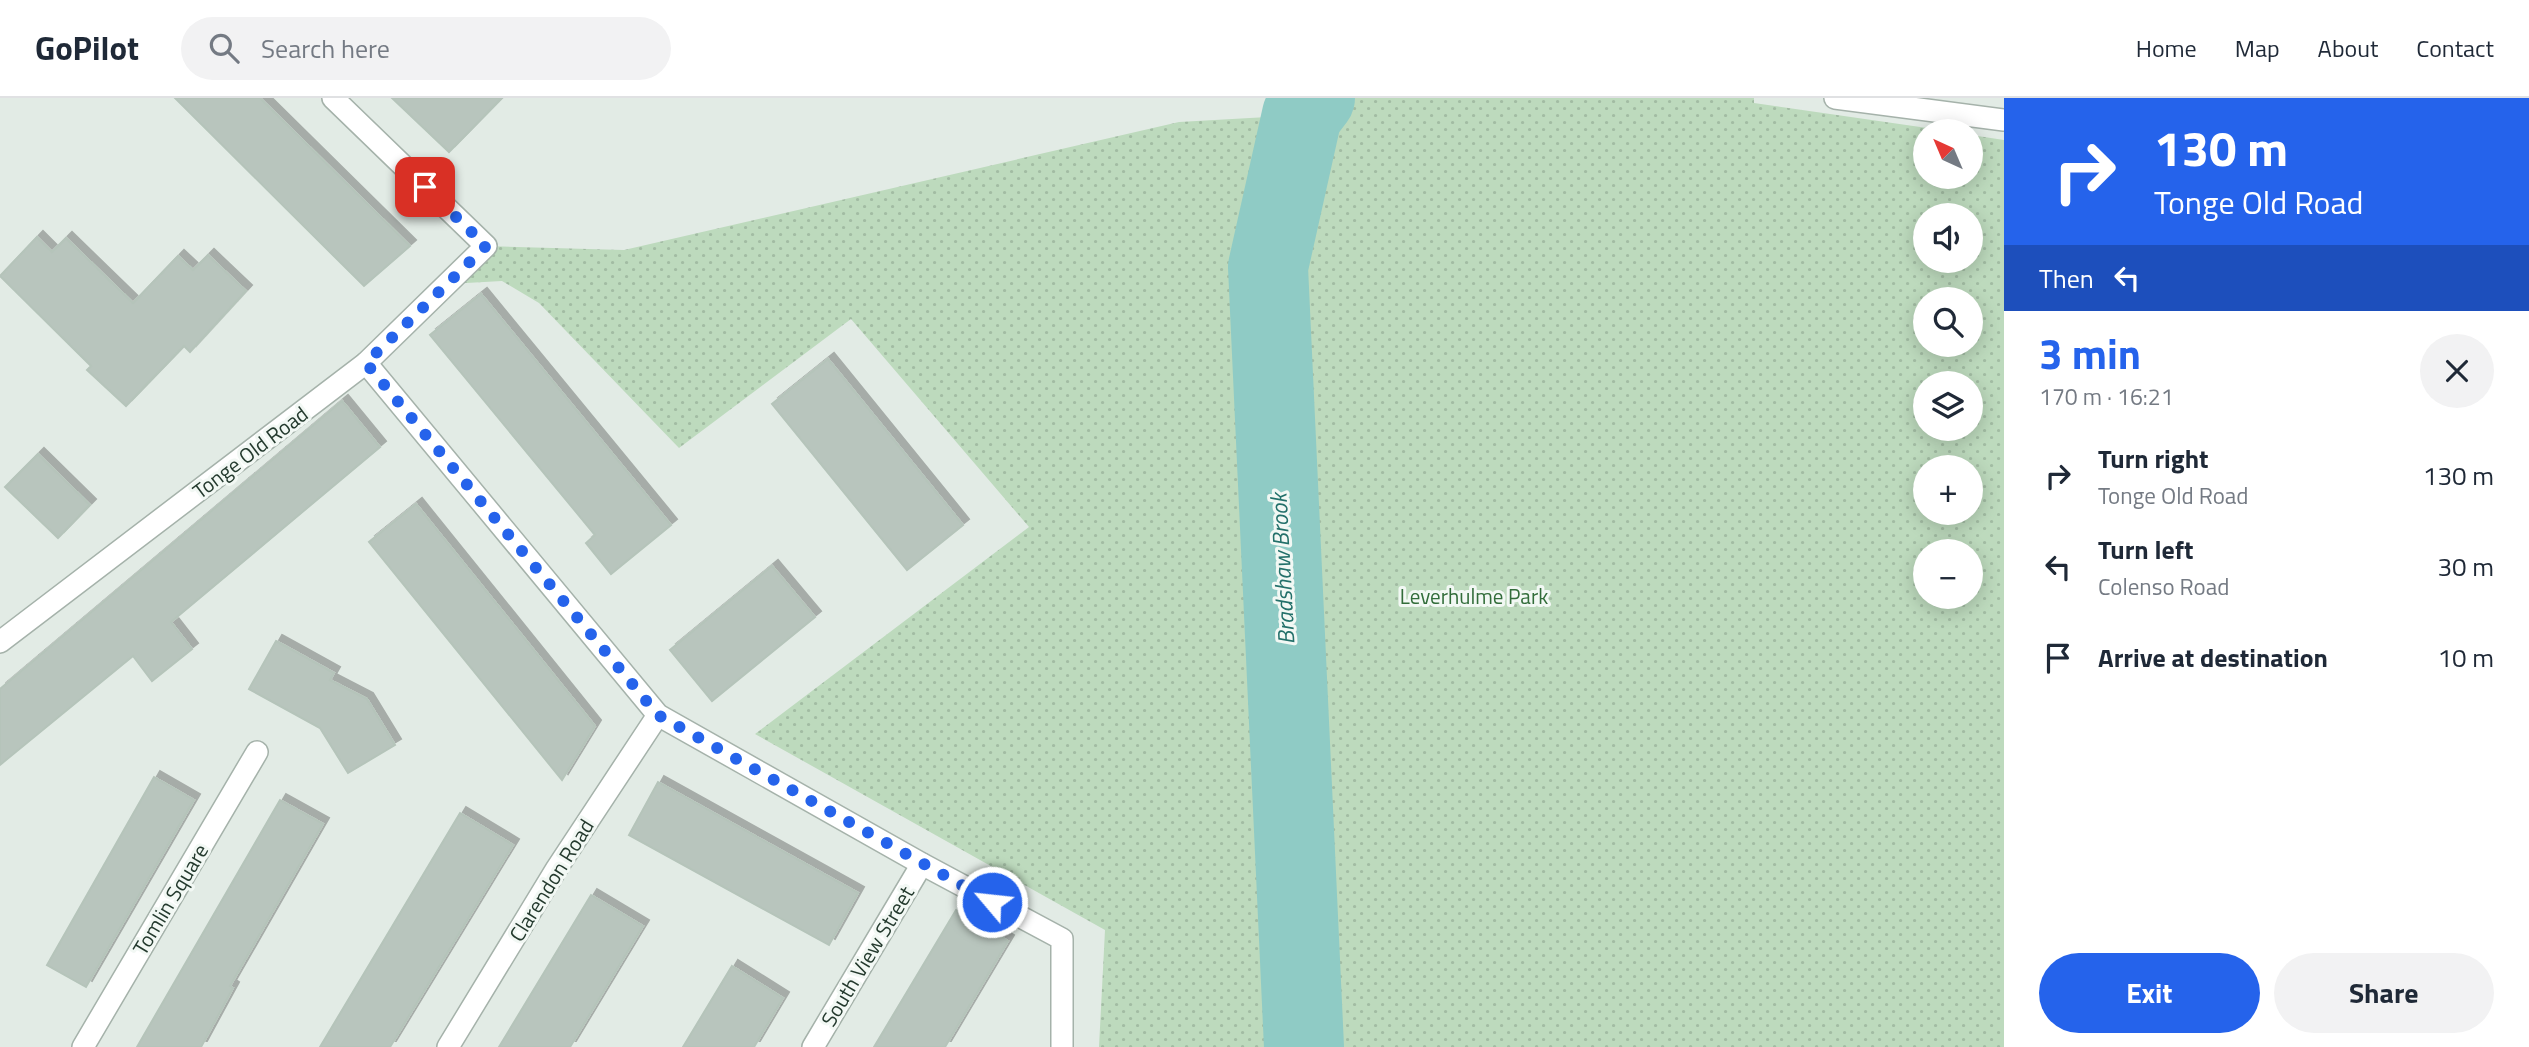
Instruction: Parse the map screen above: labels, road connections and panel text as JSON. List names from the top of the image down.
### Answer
{
  "streets": {
    "street": [
      "Tonge Old Road",
      "Clarendon Road",
      "Tomlin Square",
      "South View Street"
    ]
  },
  "water": ["Bradshaw Brook"],
  "parks": ["Leverhulme Park"],
  "north": "top left",
  "page": {
    "header": "GoPilot",
    "search": "Search here",
    "nav": [
      "Home",
      "Map",
      "About",
      "Contact"
    ],
    "turn": ["130 m", "Tonge Old Road"],
    "map_buttons": ["+", "−"],
    "then": "Then",
    "heading": ["3 min", "170 m · 16:21"],
    "list": [
      {
        "name": "Turn right",
        "note": "Tonge Old Road",
        "value": "130 m"
      },
      {
        "name": "Turn left",
        "note": "Colenso Road",
        "value": "30 m"
      },
      {
        "name": "Arrive at destination",
        "value": "10 m"
      }
    ],
    "buttons": ["Exit", "Share"]
  }
}
